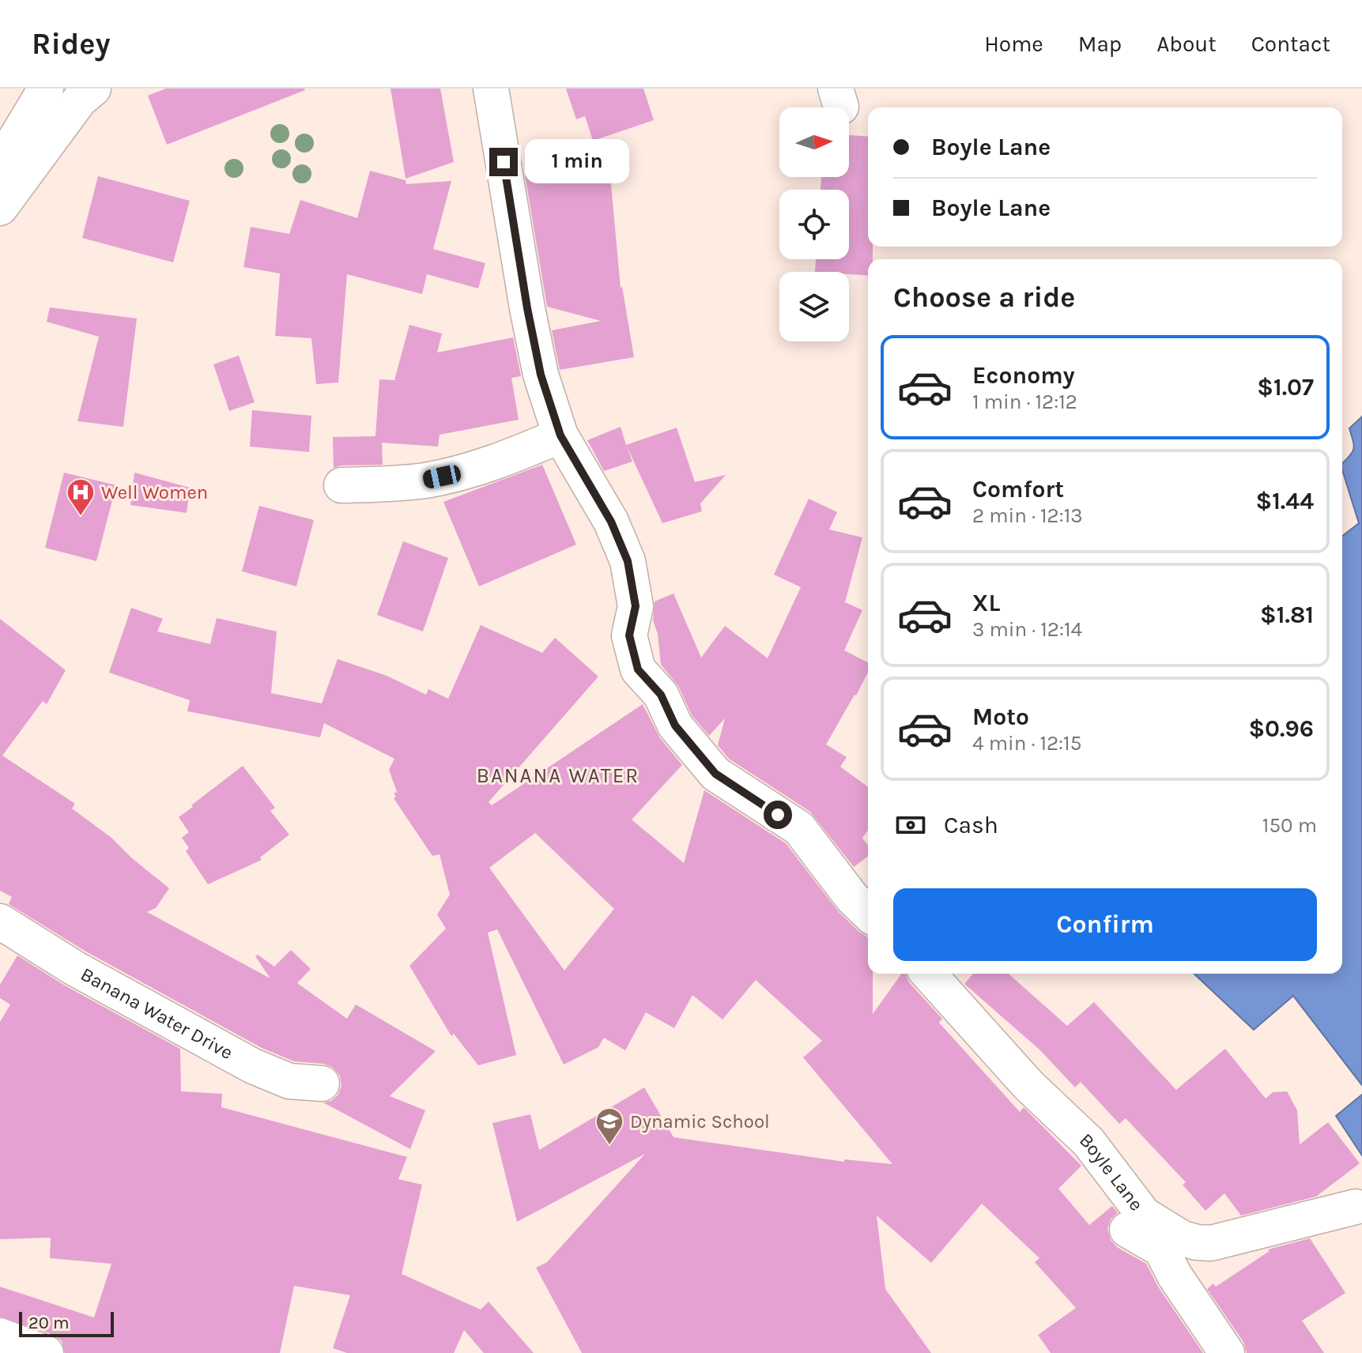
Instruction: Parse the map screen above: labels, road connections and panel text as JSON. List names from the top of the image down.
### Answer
{
  "streets": {
    "street": ["Banana Water Drive", "Boyle Lane"]
  },
  "districts": ["BANANA WATER"],
  "places": {
    "hospital": ["Well Women"],
    "school or university": ["Dynamic School"]
  },
  "scale_bar": "20 m",
  "north": "right",
  "page": {
    "header": "Ridey",
    "nav": [
      "Home",
      "Map",
      "About",
      "Contact"
    ],
    "banner": ["Boyle Lane", "Boyle Lane"],
    "bubble": "1 min",
    "heading": "Choose a ride",
    "list": [
      {
        "name": "Economy",
        "note": "1 min · 12:12",
        "value": "$1.07"
      },
      {
        "name": "Comfort",
        "note": "2 min · 12:13",
        "value": "$1.44"
      },
      {
        "name": "XL",
        "note": "3 min · 12:14",
        "value": "$1.81"
      },
      {
        "name": "Moto",
        "note": "4 min · 12:15",
        "value": "$0.96"
      }
    ],
    "pay": ["Cash", "150 m"],
    "buttons": "Confirm",
    "scale": "20 m"
  }
}
